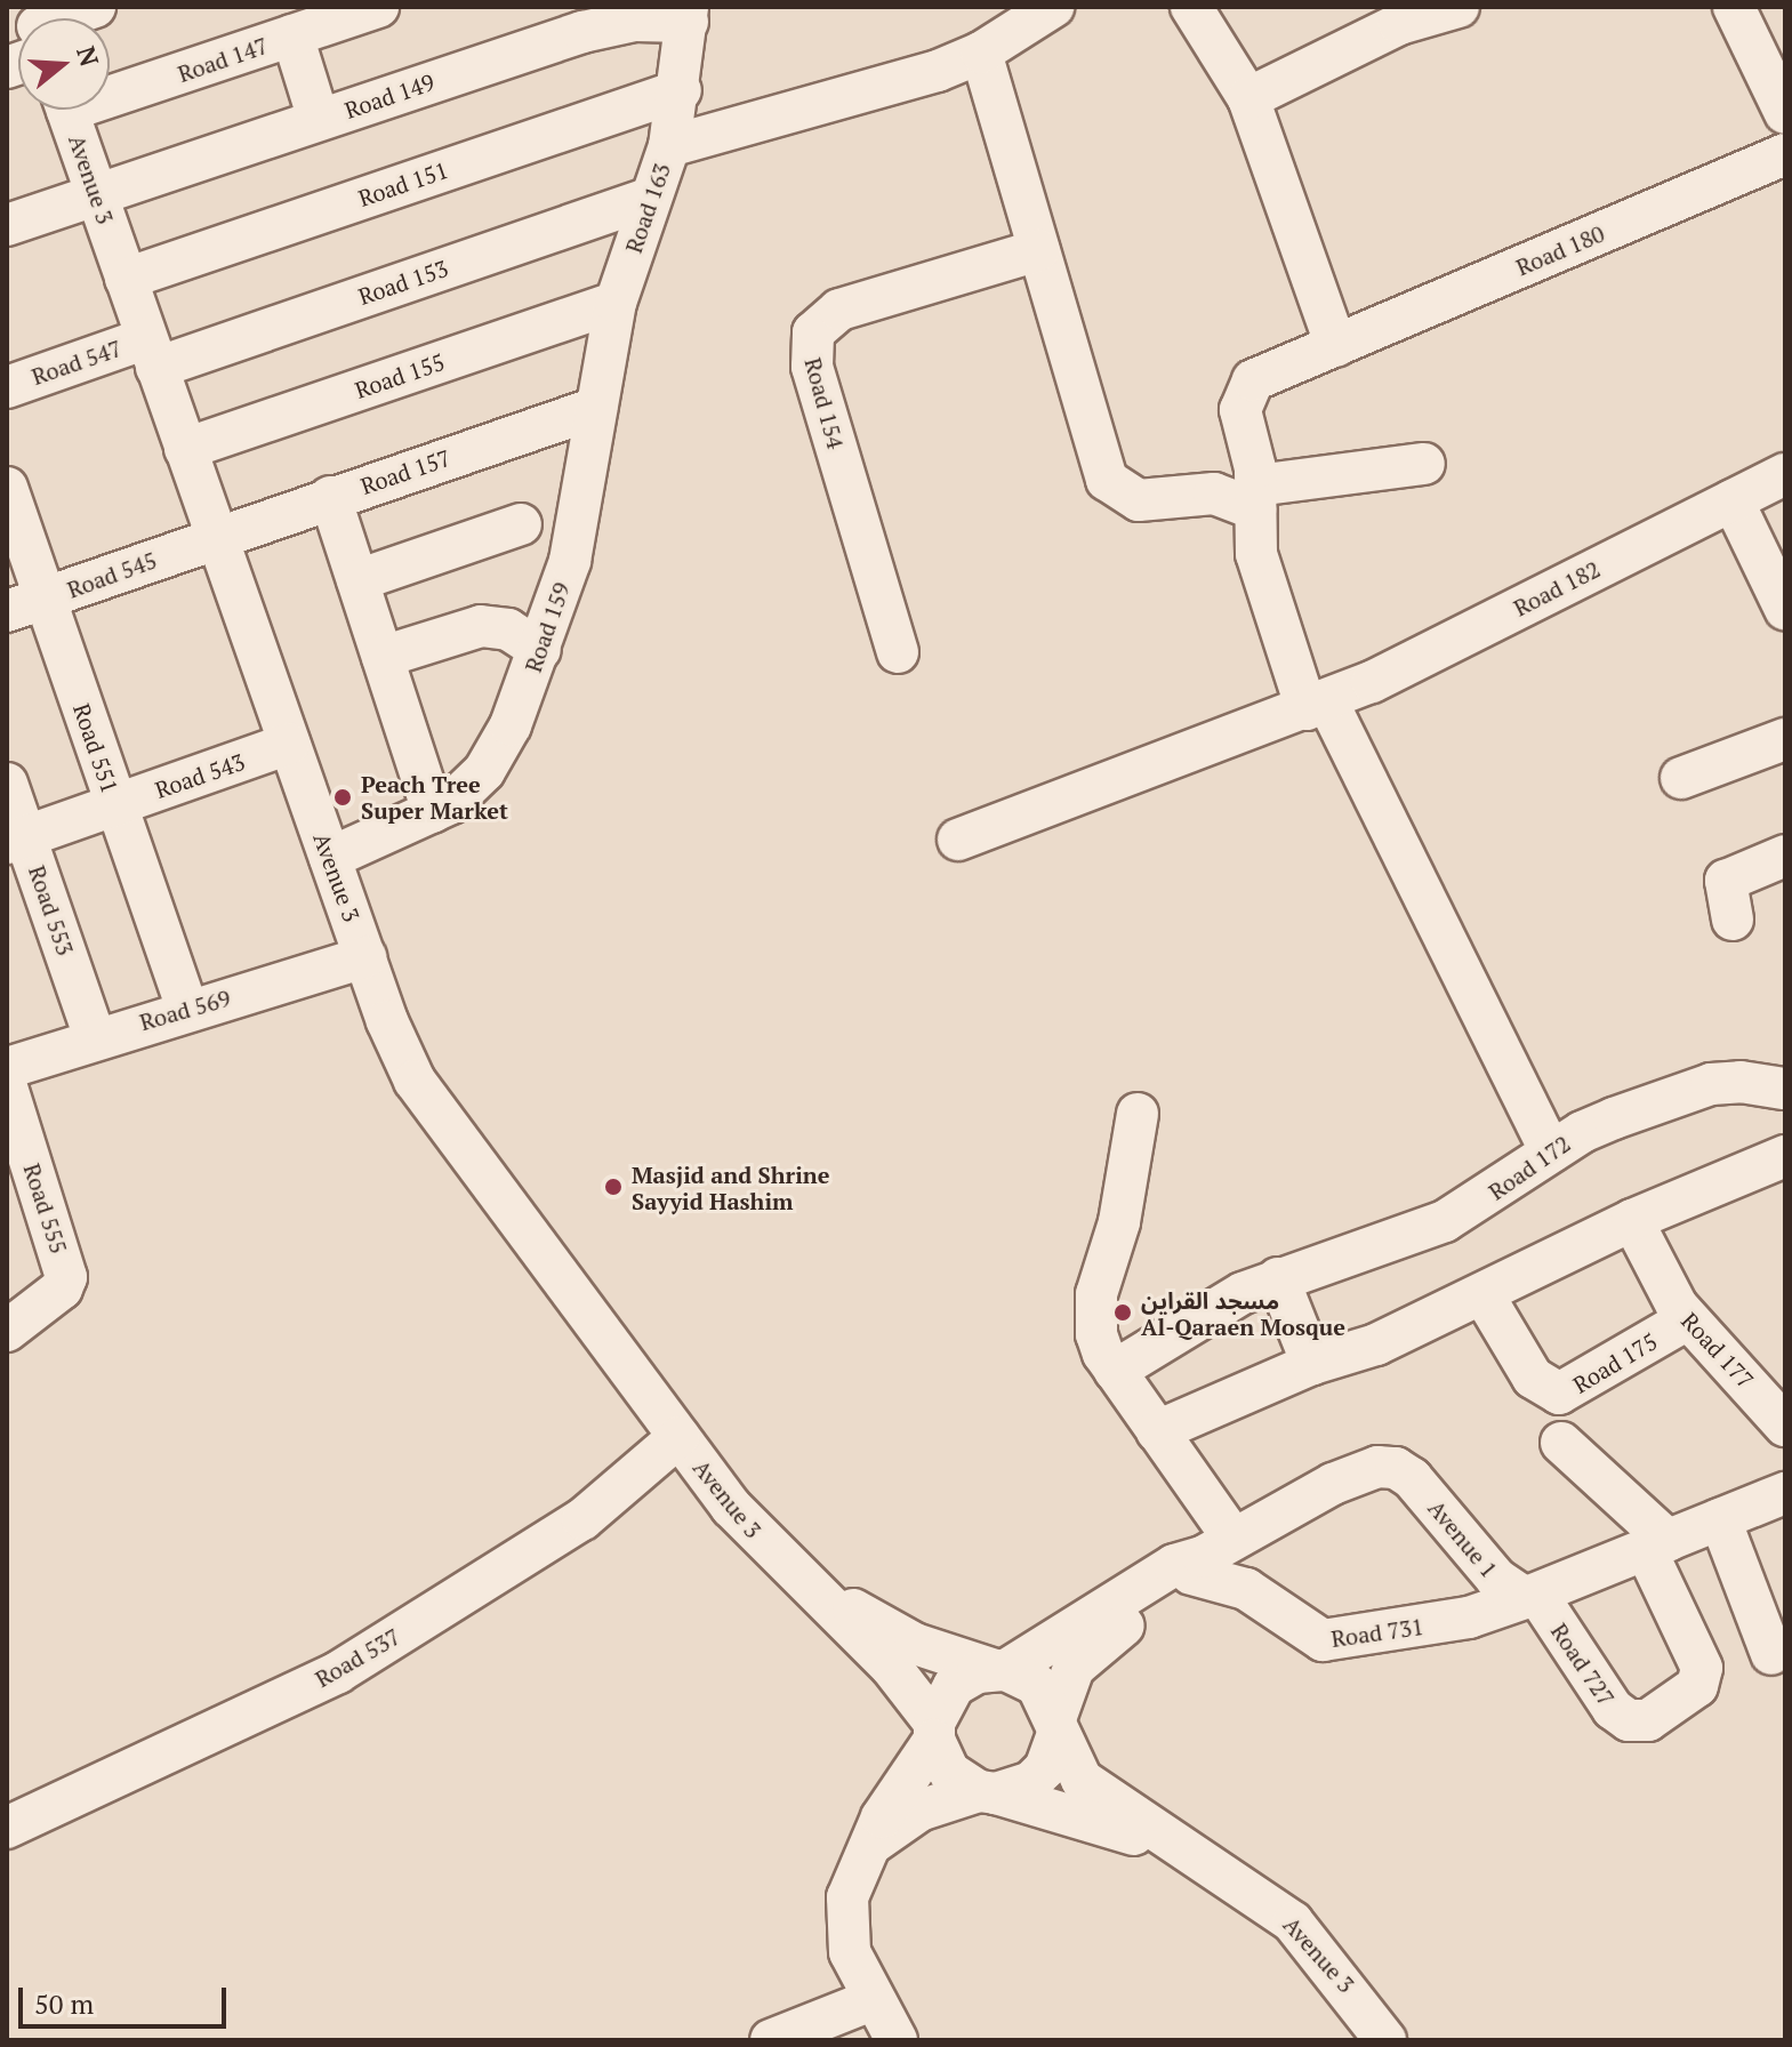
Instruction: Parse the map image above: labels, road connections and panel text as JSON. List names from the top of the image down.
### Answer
{
  "streets": {
    "street": [
      "Road 147",
      "Road 149",
      "Avenue 3",
      "Road 151",
      "Road 163",
      "Road 180",
      "Road 153",
      "Road 547",
      "Road 155",
      "Road 154",
      "Road 157",
      "Road 545",
      "Road 182",
      "Road 159",
      "Road 551",
      "Road 543",
      "Road 553",
      "Road 569",
      "Road 172",
      "Road 555",
      "Road 177",
      "Road 175",
      "Avenue 1",
      "Road 731",
      "Road 537",
      "Road 727"
    ]
  },
  "crossings": [
    ["Road 149", "Avenue 3"],
    ["Road 149", "Road 163"],
    ["Avenue 3", "Road 151"],
    ["Avenue 3", "Road 153"],
    ["Avenue 3", "Road 547"],
    ["Avenue 3", "Road 155"],
    ["Avenue 3", "Road 157"],
    ["Avenue 3", "Road 545"],
    ["Avenue 3", "Road 159"],
    ["Avenue 3", "Road 543"],
    ["Avenue 3", "Road 569"],
    ["Avenue 3", "Avenue 1"],
    ["Avenue 3", "Road 537"],
    ["Road 151", "Road 163"],
    ["Road 163", "Road 153"],
    ["Road 163", "Road 155"],
    ["Road 163", "Road 157"],
    ["Road 163", "Road 159"],
    ["Road 180", "Road 182"],
    ["Road 153", "Road 547"],
    ["Road 157", "Road 545"],
    ["Road 157", "Road 159"],
    ["Road 545", "Road 551"],
    ["Road 551", "Road 543"],
    ["Road 551", "Road 569"],
    ["Road 543", "Road 553"],
    ["Road 553", "Road 569"],
    ["Road 177", "Road 175"],
    ["Avenue 1", "Road 731"],
    ["Avenue 1", "Road 727"],
    ["Road 731", "Road 727"]
  ],
  "places": ["Peach Tree Super Market", "Masjid and Shrine Sayyid Hashim", "مسجد القراين Al-Qaraen Mosque"],
  "scale_bar": "50 m",
  "north": "right"
}
